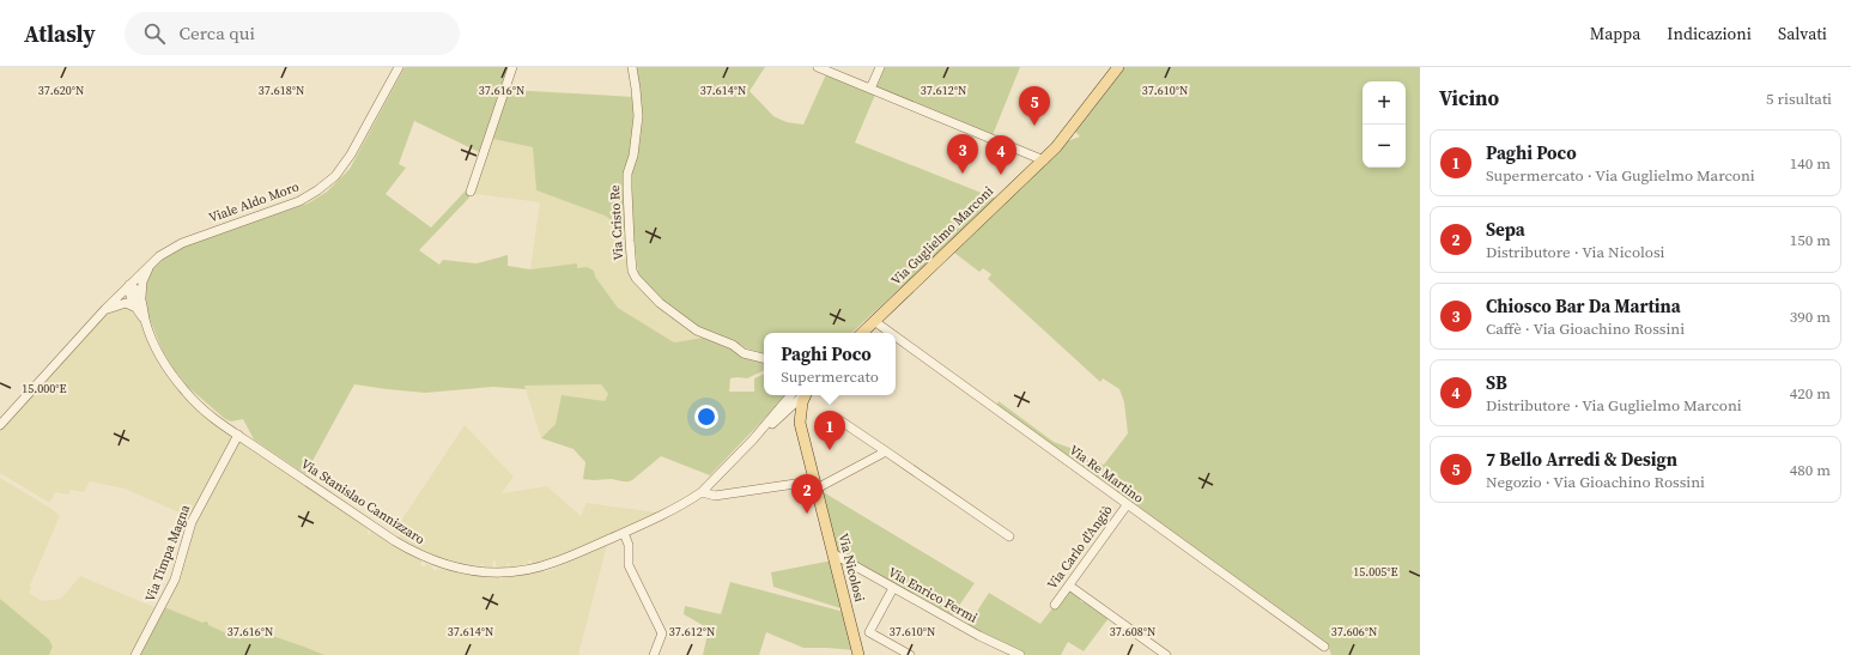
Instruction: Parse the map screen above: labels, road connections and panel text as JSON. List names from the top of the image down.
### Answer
{
  "streets": {
    "main road": ["Via Guglielmo Marconi", "Via Nicolosi"],
    "street": [
      "Viale Aldo Moro",
      "Via Cristo Re",
      "Via Re Martino",
      "Via Stanislao Cannizzaro",
      "Via Carlo d'Angiò",
      "Via Timpa Magna",
      "Via Enrico Fermi"
    ]
  },
  "crossings": [
    ["Via Guglielmo Marconi", "Via Re Martino"],
    ["Via Re Martino", "Via Carlo d'Angiò"],
    ["Via Stanislao Cannizzaro", "Via Timpa Magna"],
    ["Via Nicolosi", "Via Enrico Fermi"]
  ],
  "page": {
    "header": "Atlasly",
    "search": "Cerca qui",
    "nav": ["Mappa", "Indicazioni", "Salvati"],
    "heading": ["Vicino", "5 risultati"],
    "map_buttons": ["+", "−"],
    "pins": [
      "5",
      "3",
      "4",
      "1",
      "2"
    ],
    "list": [
      {
        "mark": "1",
        "name": "Paghi Poco",
        "note": "Supermercato · Via Guglielmo Marconi",
        "value": "140 m"
      },
      {
        "mark": "2",
        "name": "Sepa",
        "note": "Distributore · Via Nicolosi",
        "value": "150 m"
      },
      {
        "mark": "3",
        "name": "Chiosco Bar Da Martina",
        "note": "Caffè · Via Gioachino Rossini",
        "value": "390 m"
      },
      {
        "mark": "4",
        "name": "SB",
        "note": "Distributore · Via Guglielmo Marconi",
        "value": "420 m"
      },
      {
        "mark": "5",
        "name": "7 Bello Arredi & Design",
        "note": "Negozio · Via Gioachino Rossini",
        "value": "480 m"
      }
    ],
    "popup": ["Paghi Poco", "Supermercato"]
  },
  "coordinates": [
    "37.620°N",
    "37.610°N",
    "37.618°N",
    "37.616°N",
    "37.614°N",
    "37.612°N",
    "15.000°E",
    "15.005°E",
    "37.608°N",
    "37.606°N"
  ]
}
